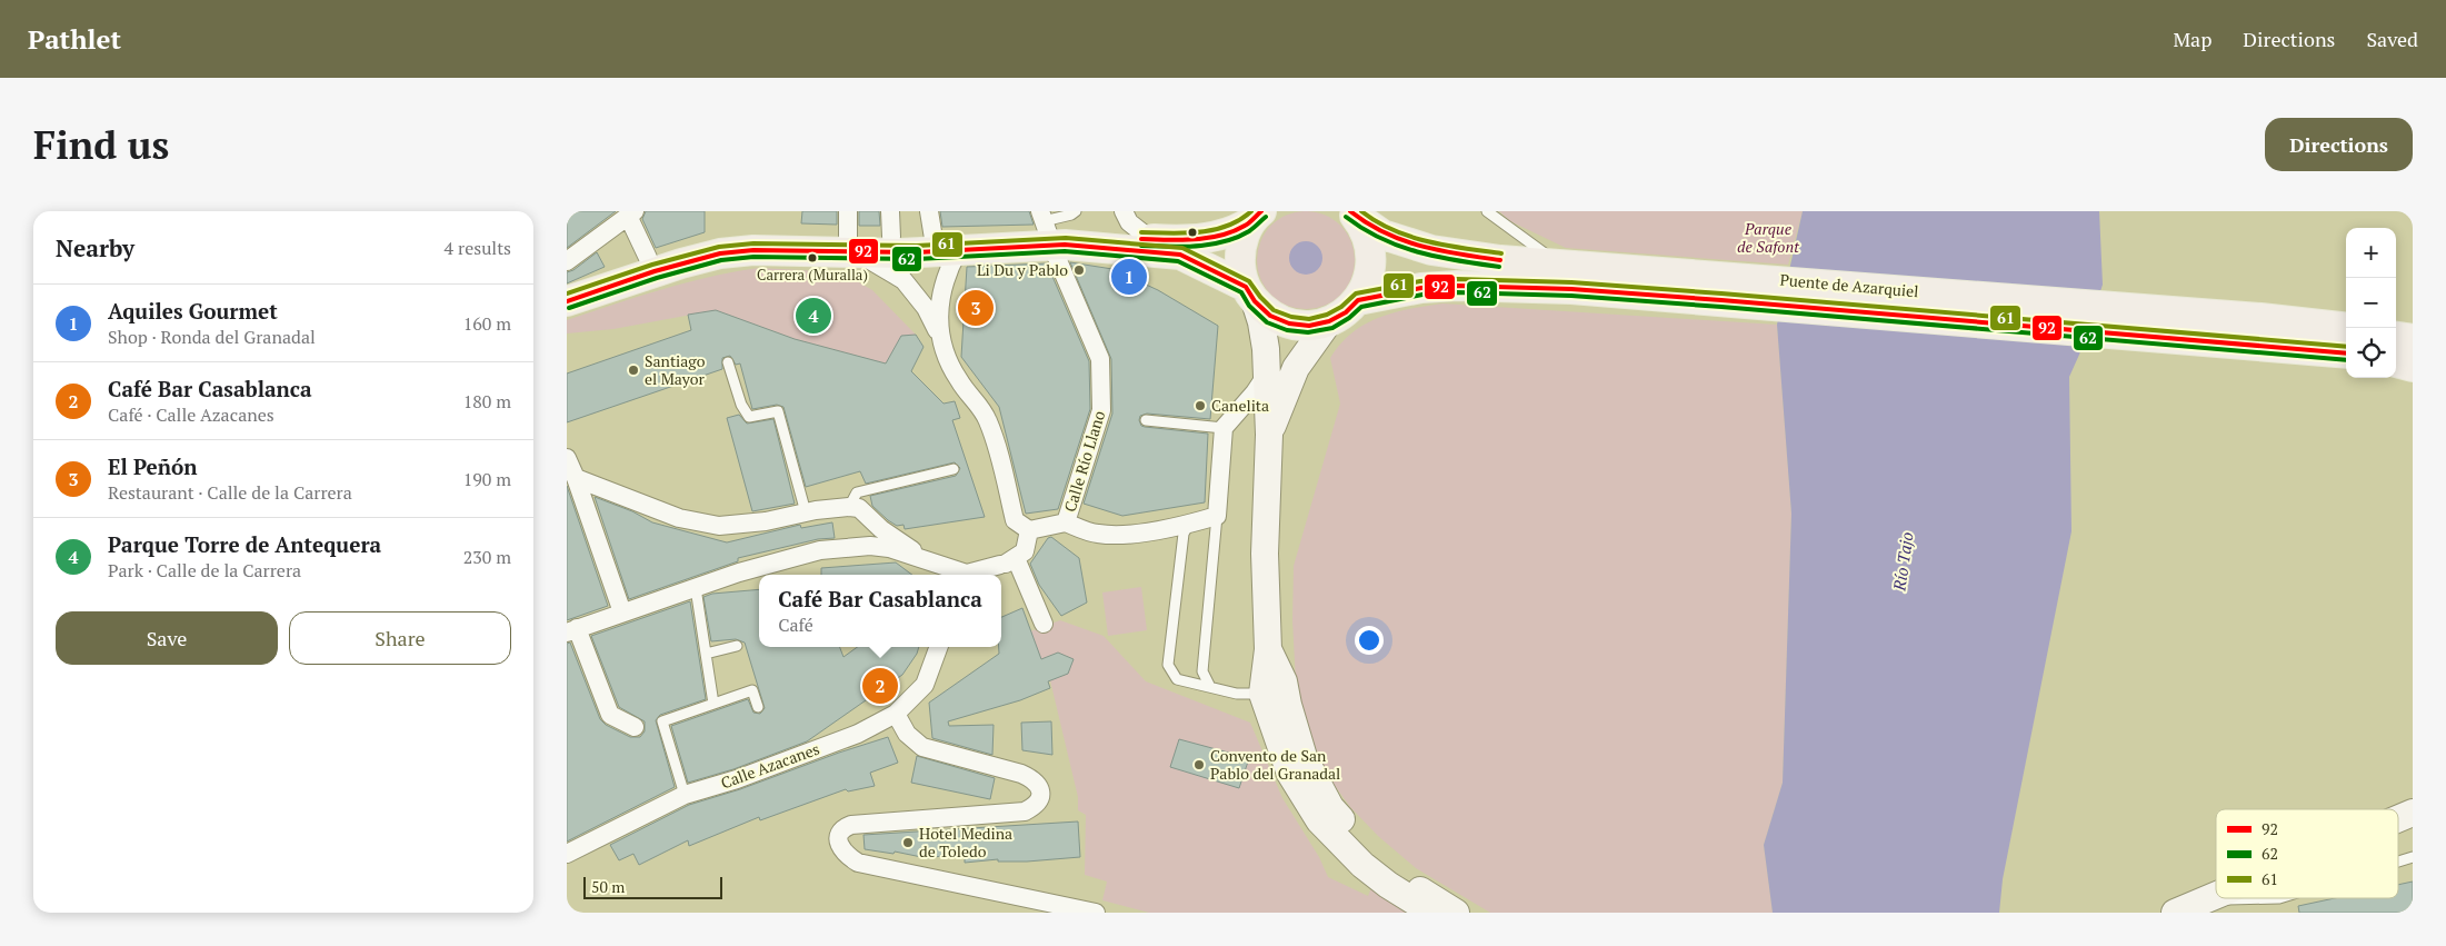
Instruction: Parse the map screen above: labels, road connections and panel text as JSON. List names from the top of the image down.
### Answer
{
  "streets": {
    "main road": ["Puente de Azarquiel"],
    "street": ["Calle Río Llano", "Calle Azacanes"]
  },
  "water": ["Río Tajo"],
  "parks": ["Parque de Safont"],
  "places": [
    "Carrera (Muralla)",
    "Li Du y Pablo",
    "Santiago el Mayor",
    "Canelita",
    "Convento de San Pablo del Granadal",
    "Hotel Medina de Toledo"
  ],
  "lines": ["transit line 92", "transit line 61", "transit line 62"],
  "legend": ["92", "62", "61"],
  "scale_bar": "50 m",
  "page": {
    "header": "Pathlet",
    "nav": ["Map", "Directions", "Saved"],
    "buttons": [
      "Directions",
      ["Save", "Share"]
    ],
    "title": "Find us",
    "heading": ["Nearby", "4 results"],
    "map_buttons": ["+", "−"],
    "pins": [
      "1",
      "3",
      "4",
      "2"
    ],
    "list": [
      {
        "mark": "1",
        "name": "Aquiles Gourmet",
        "note": "Shop · Ronda del Granadal",
        "value": "160 m"
      },
      {
        "mark": "2",
        "name": "Café Bar Casablanca",
        "note": "Café · Calle Azacanes",
        "value": "180 m"
      },
      {
        "mark": "3",
        "name": "El Peñón",
        "note": "Restaurant · Calle de la Carrera",
        "value": "190 m"
      },
      {
        "mark": "4",
        "name": "Parque Torre de Antequera",
        "note": "Park · Calle de la Carrera",
        "value": "230 m"
      }
    ],
    "popup": ["Café Bar Casablanca", "Café"],
    "scale": "50 m"
  }
}
